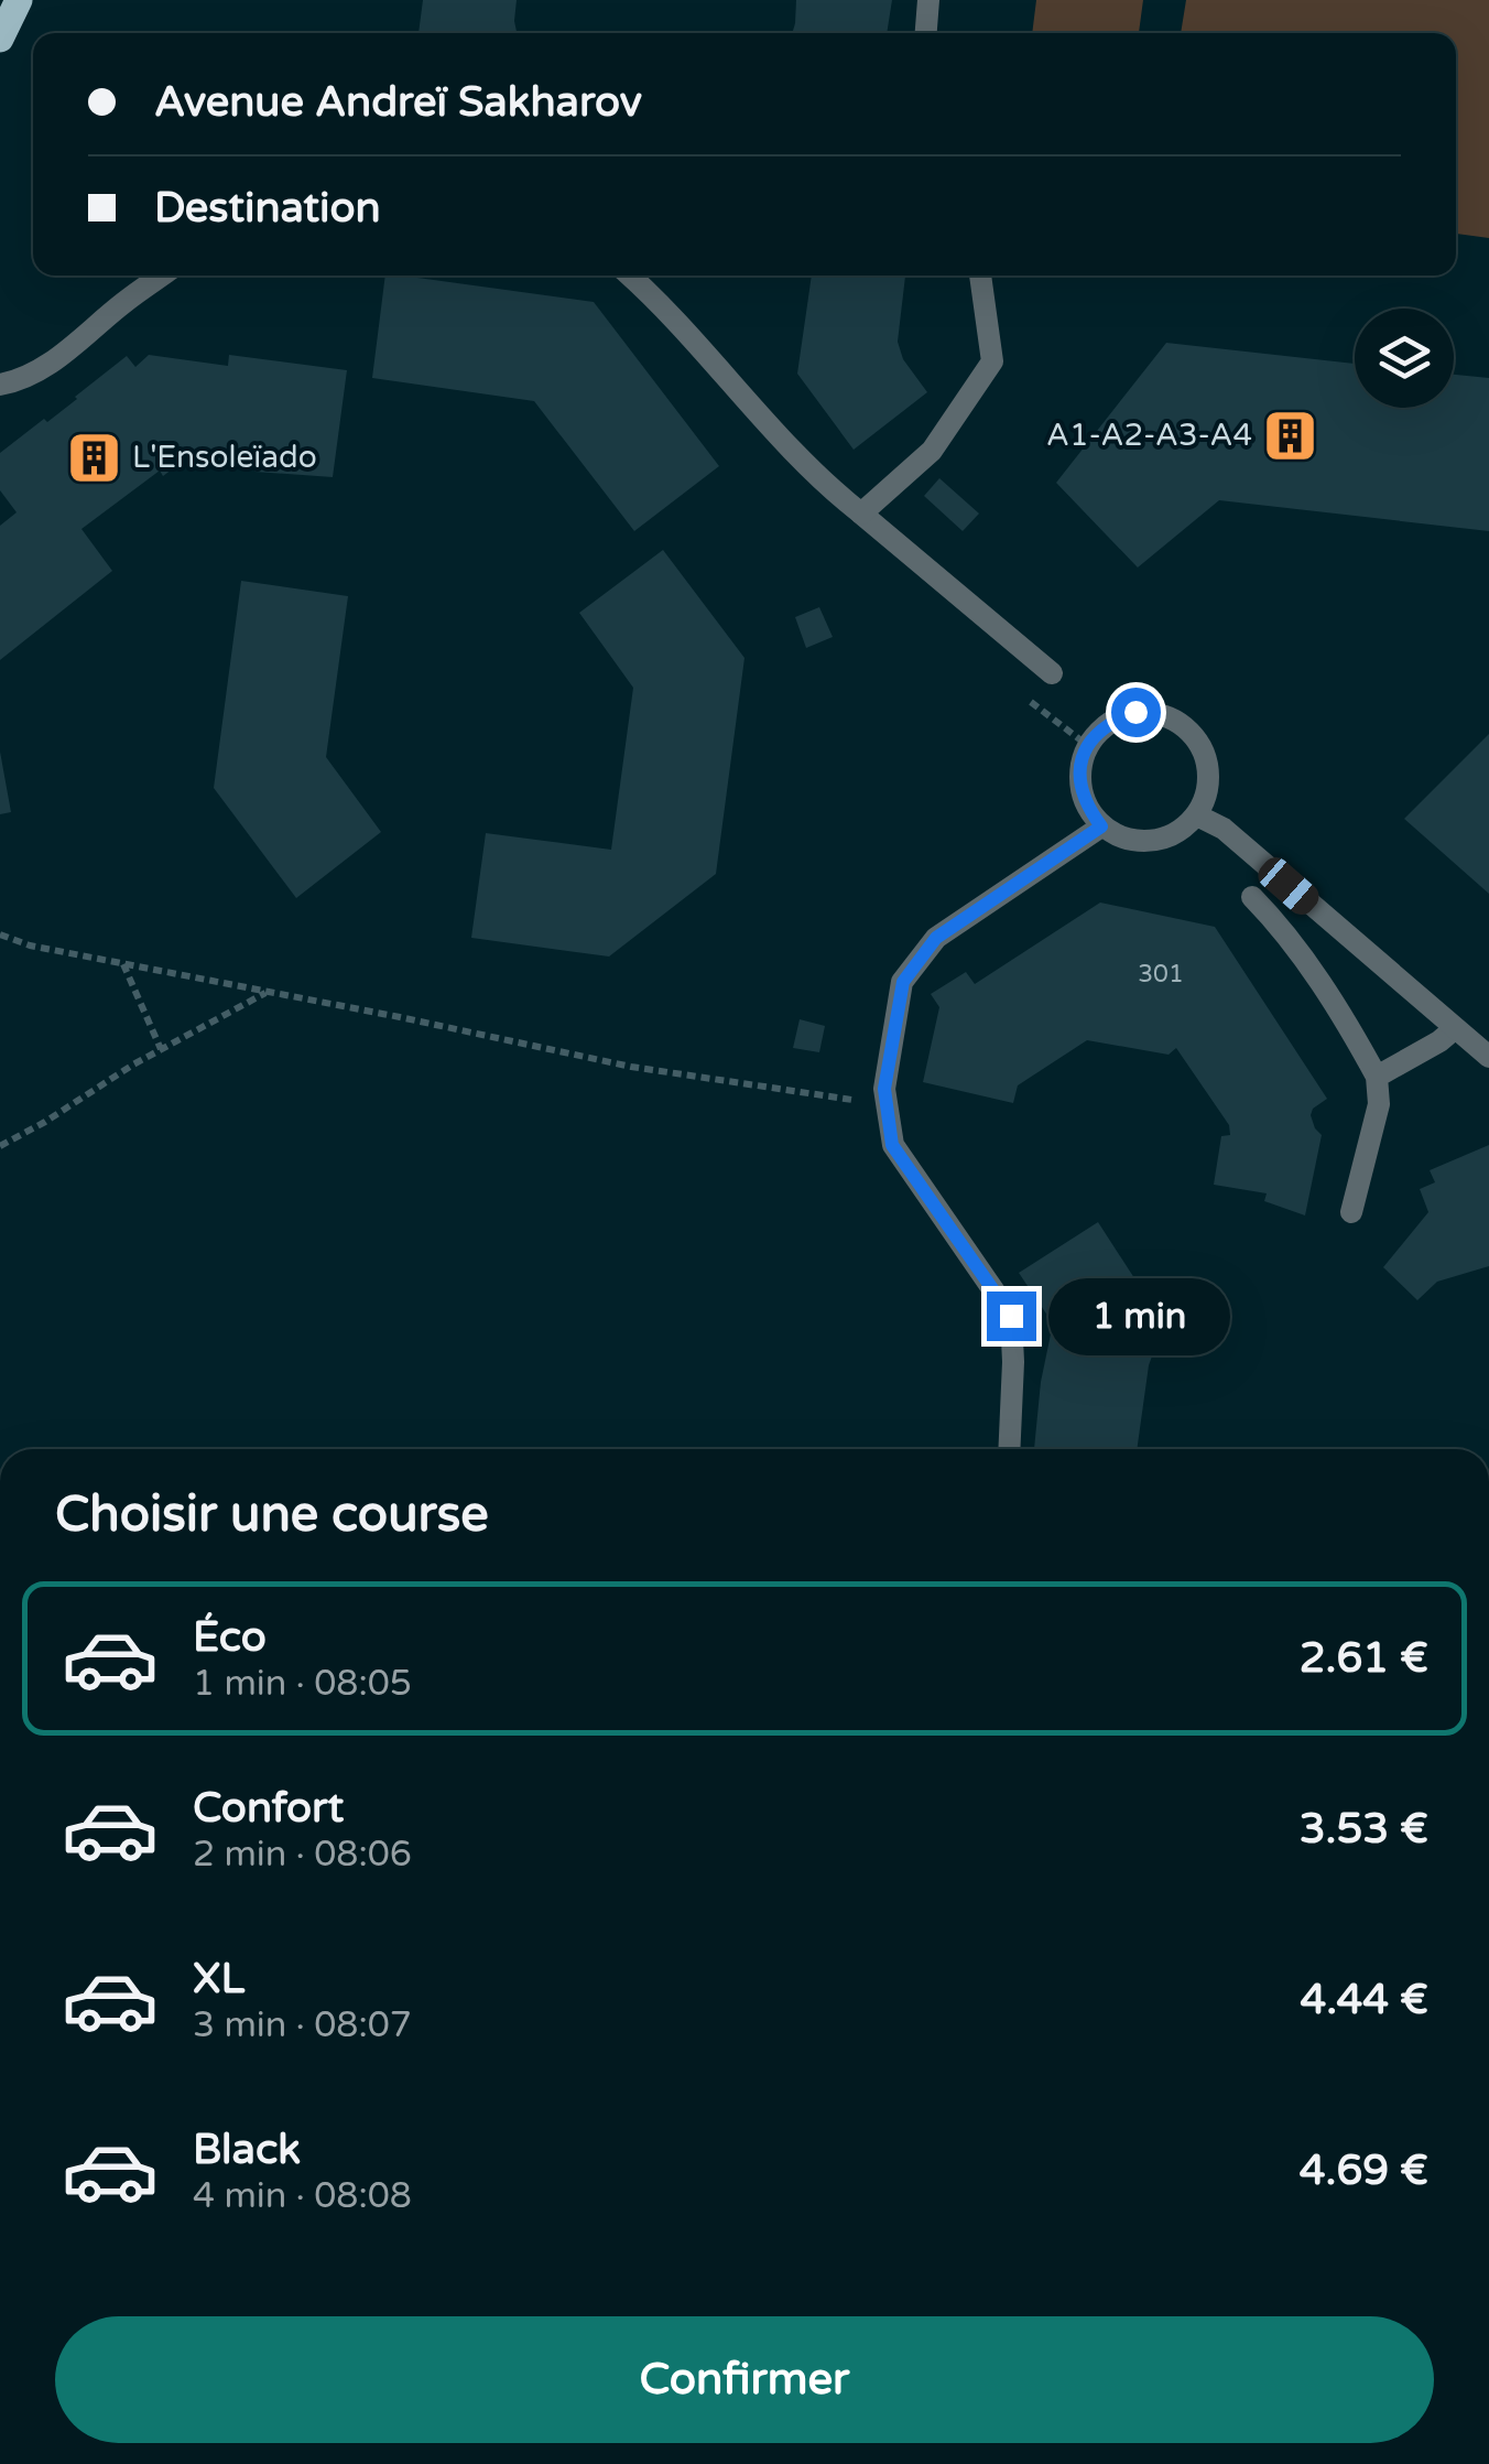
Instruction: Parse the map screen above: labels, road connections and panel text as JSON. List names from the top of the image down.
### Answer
{
  "places": {
    "building": ["A1-A2-A3-A4", "L'Ensoleïado"]
  },
  "house_numbers": ["301"],
  "page": {
    "banner": ["Avenue Andreï Sakharov", "Destination"],
    "bubble": "1 min",
    "heading": "Choisir une course",
    "list": [
      {
        "name": "Éco",
        "note": "1 min · 08:05",
        "value": "2.61 €"
      },
      {
        "name": "Confort",
        "note": "2 min · 08:06",
        "value": "3.53 €"
      },
      {
        "name": "XL",
        "note": "3 min · 08:07",
        "value": "4.44 €"
      },
      {
        "name": "Black",
        "note": "4 min · 08:08",
        "value": "4.69 €"
      }
    ],
    "buttons": "Confirmer"
  }
}
